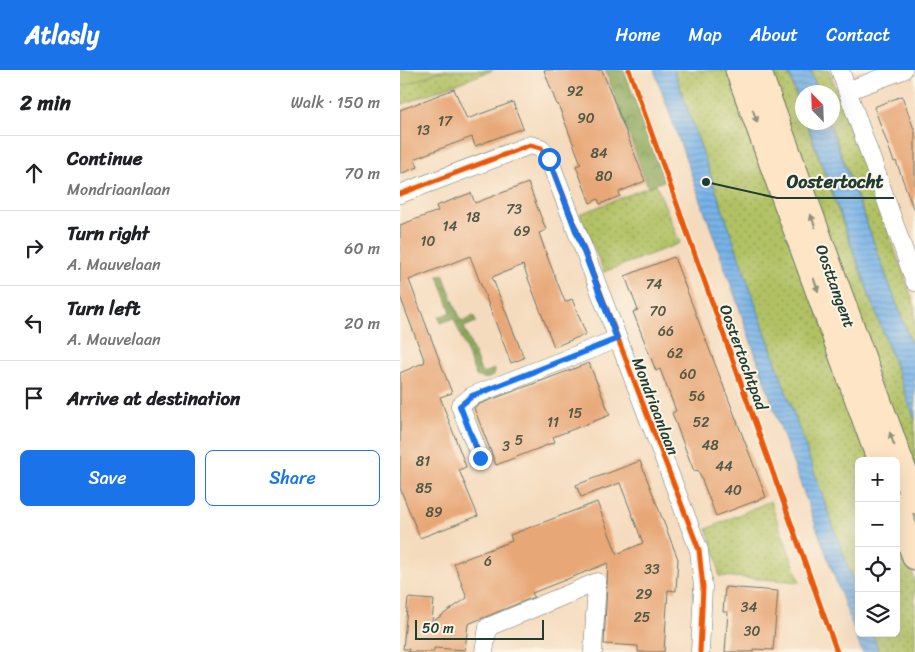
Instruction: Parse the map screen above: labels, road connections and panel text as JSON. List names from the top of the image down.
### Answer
{
  "streets": {
    "main road": ["Oosttangent"],
    "street": ["Mondriaanlaan"],
    "cycle path": ["Oostertochtpad"]
  },
  "places": ["Oostertocht"],
  "house_numbers": [
    "92",
    "90",
    "17",
    "13",
    "84",
    "80",
    "73",
    "18",
    "14",
    "69",
    "10",
    "74",
    "70",
    "66",
    "62",
    "60",
    "56",
    "15",
    "11",
    "52",
    "5",
    "48",
    "3",
    "81",
    "44",
    "85",
    "40",
    "89",
    "6",
    "33",
    "29",
    "34",
    "25",
    "30"
  ],
  "scale_bar": "50 m",
  "north": "top left",
  "page": {
    "header": "Atlasly",
    "nav": [
      "Home",
      "Map",
      "About",
      "Contact"
    ],
    "heading": ["2 min", "Walk · 150 m"],
    "list": [
      ["Continue", "Mondriaanlaan", "70 m"],
      ["Turn right", "A. Mauvelaan", "60 m"],
      ["Turn left", "A. Mauvelaan", "20 m"],
      "Arrive at destination"
    ],
    "buttons": ["Save", "Share"],
    "map_buttons": ["+", "−"],
    "scale": "50 m"
  }
}
